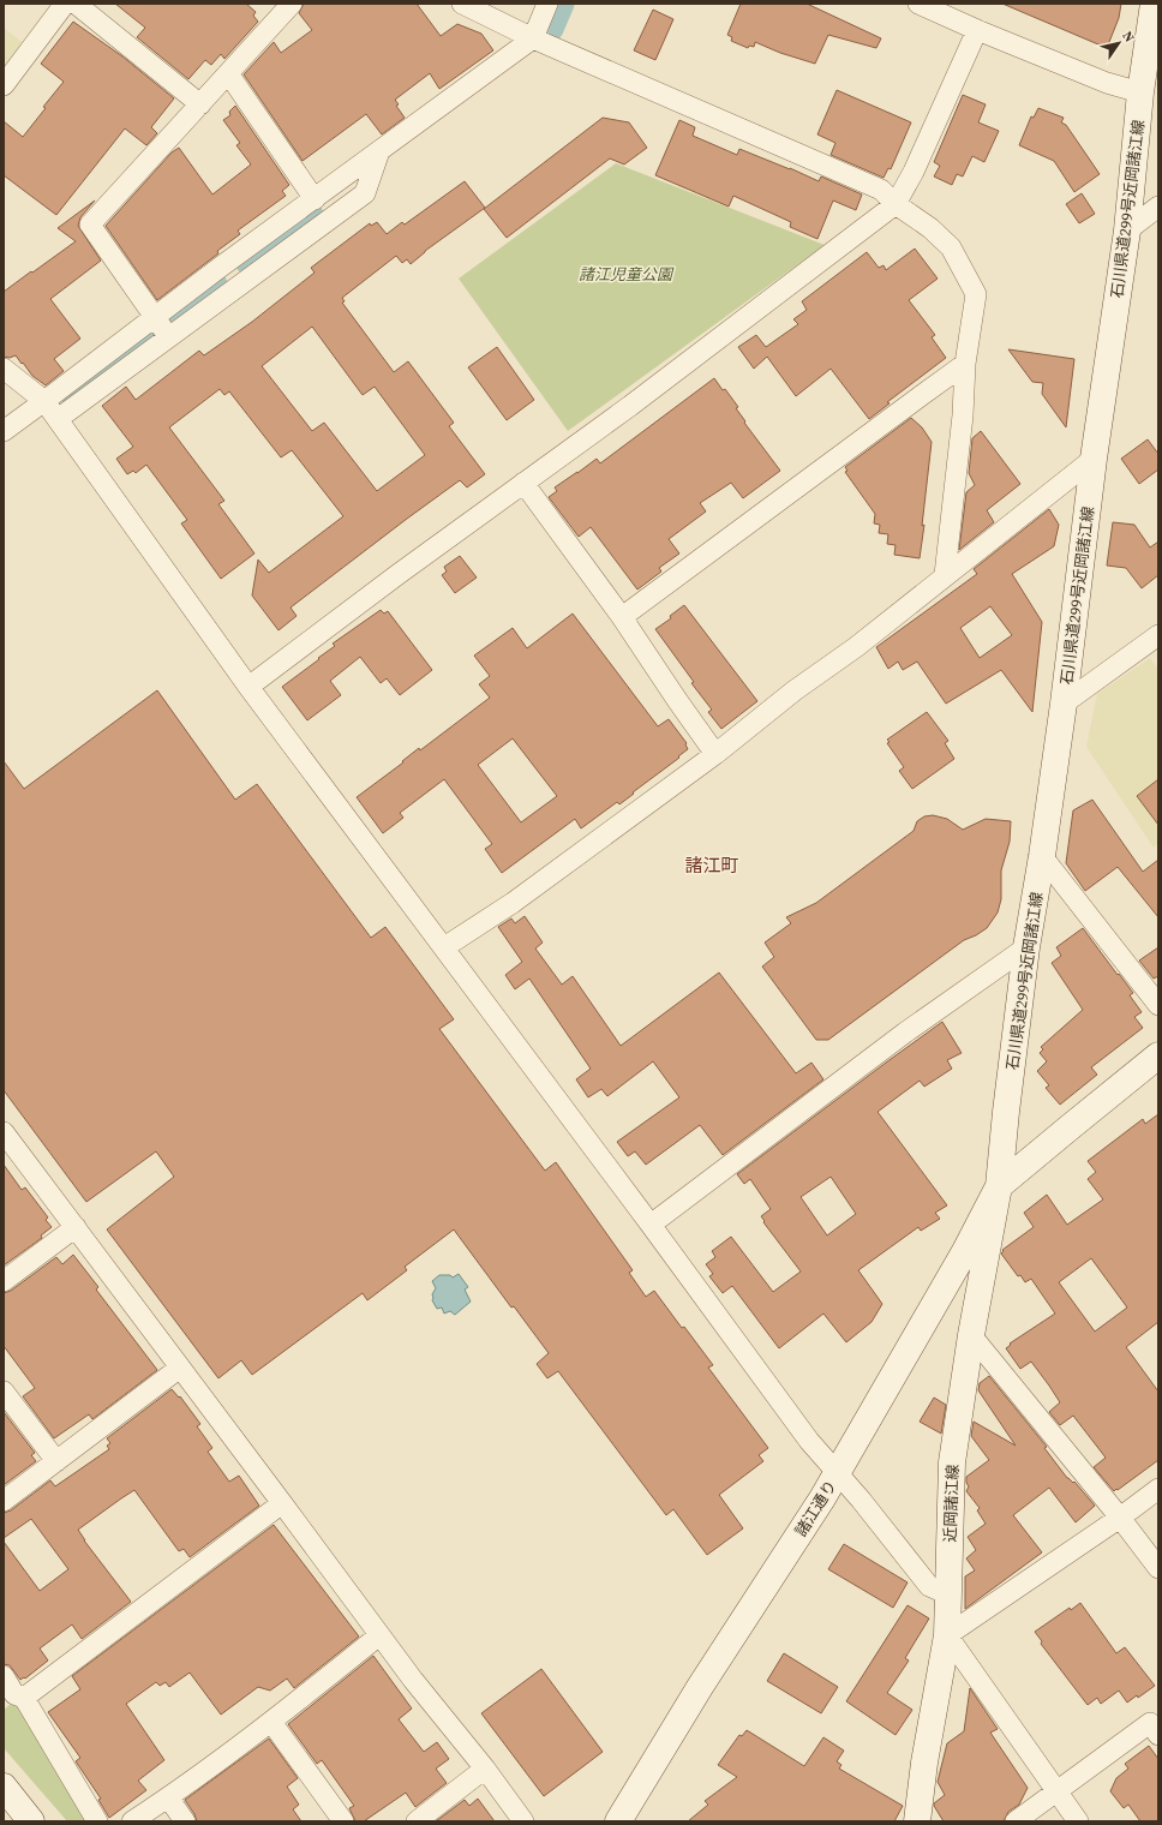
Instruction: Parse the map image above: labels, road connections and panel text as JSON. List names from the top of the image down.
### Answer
{
  "streets": {
    "main road": ["石川県道299号近岡諸江線", "近岡諸江線", "諸江通り"]
  },
  "crossings": [
    ["石川県道299号近岡諸江線", "近岡諸江線"],
    ["石川県道299号近岡諸江線", "諸江通り"],
    ["近岡諸江線", "諸江通り"]
  ],
  "districts": ["諸江町"],
  "parks": ["諸江児童公園"],
  "north": "top right"
}
